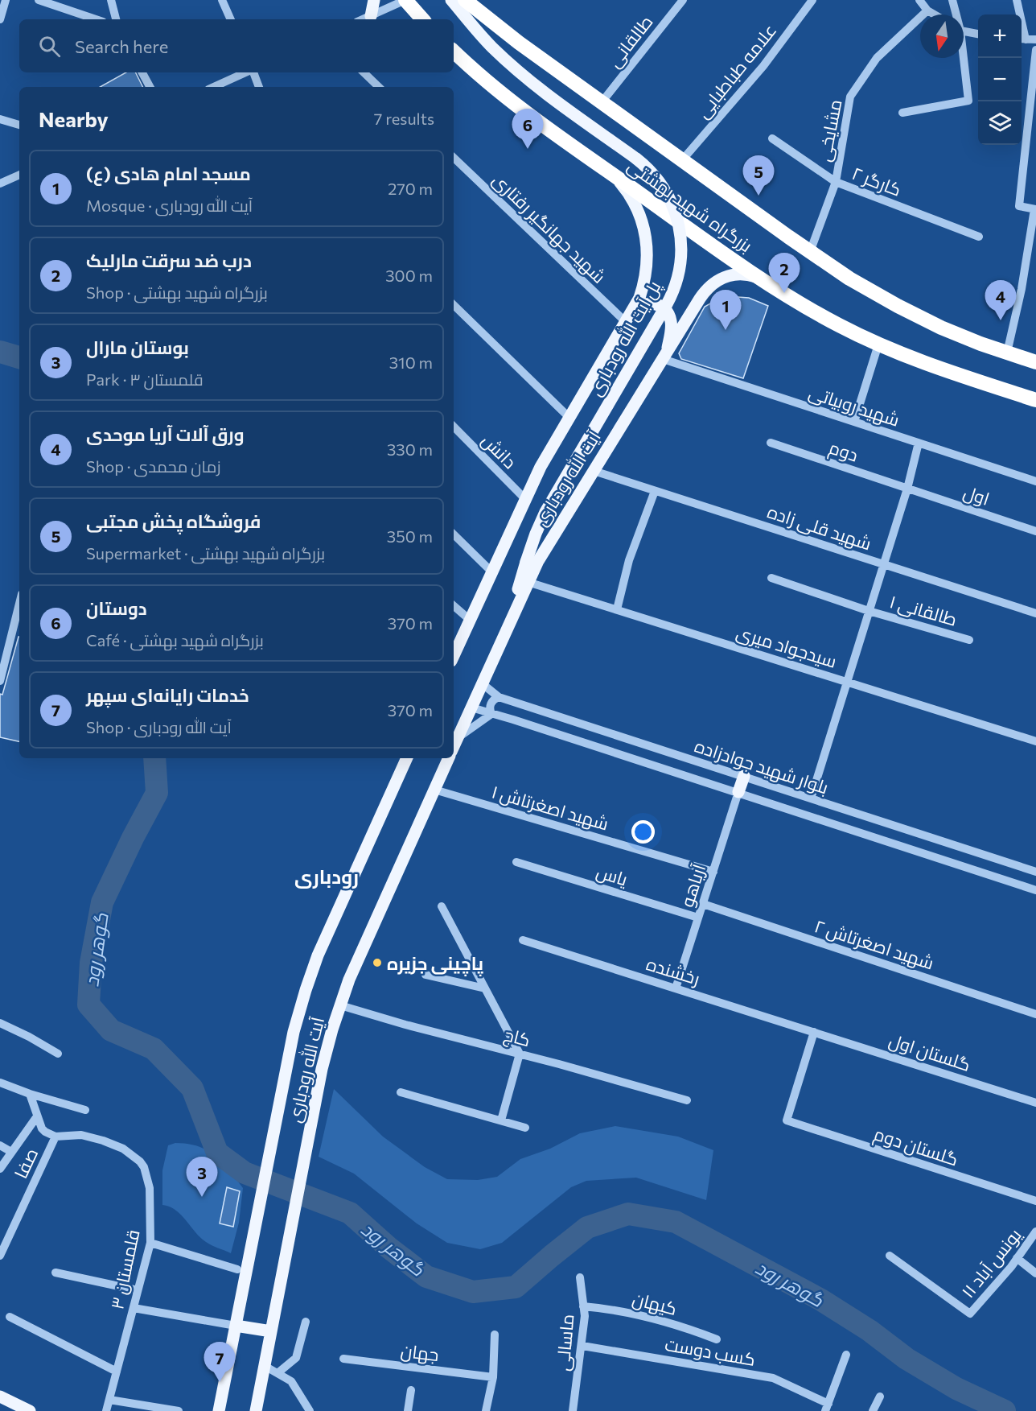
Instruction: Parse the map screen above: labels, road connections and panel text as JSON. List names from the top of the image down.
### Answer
{
  "streets": {
    "highway": ["بزرگراه شهید بهشتی"],
    "main road": ["پل آیت الله رودباری", "آیت الله رودباری"],
    "street": [
      "طالقانی",
      "علامه طباطبایی",
      "مشایخی",
      "کارگر ۲",
      "شهید جهانگیر رفتاری",
      "شهید روبیاتی",
      "دانش",
      "دوم",
      "اول",
      "شهید قلی زاده",
      "طالقانی ۱",
      "سیدجواد میری",
      "بلوار شهید جوادزاده",
      "شهید اصغرتاش ۱",
      "یاس",
      "آریاهو",
      "شهید اصغرتاش ۲",
      "رخشنده",
      "کاج",
      "گلستان اول",
      "گلستان دوم",
      "صفا",
      "یونس آباد ۱۱",
      "قلمستان ۳",
      "کیهان",
      "ماسالی",
      "کسب دوست",
      "جهان"
    ]
  },
  "crossings": [
    ["طالقانی", "بزرگراه شهید بهشتی"],
    ["علامه طباطبایی", "بزرگراه شهید بهشتی"],
    ["مشایخی", "کارگر ۲"],
    ["مشایخی", "بزرگراه شهید بهشتی"],
    ["بزرگراه شهید بهشتی", "آیت الله رودباری"],
    ["شهید جهانگیر رفتاری", "آیت الله رودباری"],
    ["پل آیت الله رودباری", "آیت الله رودباری"],
    ["شهید روبیاتی", "آیت الله رودباری"],
    ["دانش", "آیت الله رودباری"],
    ["دوم", "اول"],
    ["آیت الله رودباری", "شهید قلی زاده"],
    ["آیت الله رودباری", "سیدجواد میری"],
    ["آیت الله رودباری", "بلوار شهید جوادزاده"],
    ["آیت الله رودباری", "شهید اصغرتاش ۱"],
    ["آیت الله رودباری", "کاج"],
    ["بلوار شهید جوادزاده", "آریاهو"],
    ["شهید اصغرتاش ۱", "آریاهو"],
    ["یاس", "آریاهو"],
    ["آریاهو", "شهید اصغرتاش ۲"],
    ["آریاهو", "رخشنده"],
    ["رخشنده", "گلستان اول"],
    ["رخشنده", "گلستان دوم"],
    ["گلستان اول", "گلستان دوم"],
    ["صفا", "قلمستان ۳"],
    ["کیهان", "ماسالی"],
    ["ماسالی", "کسب دوست"]
  ],
  "districts": ["رودباری"],
  "water": ["گوهر رود"],
  "places": ["پاچینی جزیره"],
  "north": "bottom",
  "page": {
    "map_buttons": ["+", "−"],
    "search": "Search here",
    "heading": ["Nearby", "7 results"],
    "pins": [
      "6",
      "5",
      "2",
      "4",
      "1",
      "3",
      "7"
    ],
    "list": [
      {
        "mark": "1",
        "name": "مسجد امام هادی (ع)",
        "note": "Mosque · آیت الله رودباری",
        "value": "270 m"
      },
      {
        "mark": "2",
        "name": "درب ضد سرقت مارلیک",
        "note": "Shop · بزرگراه شهید بهشتی",
        "value": "300 m"
      },
      {
        "mark": "3",
        "name": "بوستان مارال",
        "note": "Park · قلمستان ۳",
        "value": "310 m"
      },
      {
        "mark": "4",
        "name": "ورق آلات آریا موحدی",
        "note": "Shop · زمان محمدی",
        "value": "330 m"
      },
      {
        "mark": "5",
        "name": "فروشگاه پخش مجتبی",
        "note": "Supermarket · بزرگراه شهید بهشتی",
        "value": "350 m"
      },
      {
        "mark": "6",
        "name": "دوستان",
        "note": "Café · بزرگراه شهید بهشتی",
        "value": "370 m"
      },
      {
        "mark": "7",
        "name": "خدمات رایانه‌ای سپهر",
        "note": "Shop · آیت الله رودباری",
        "value": "370 m"
      }
    ]
  }
}
